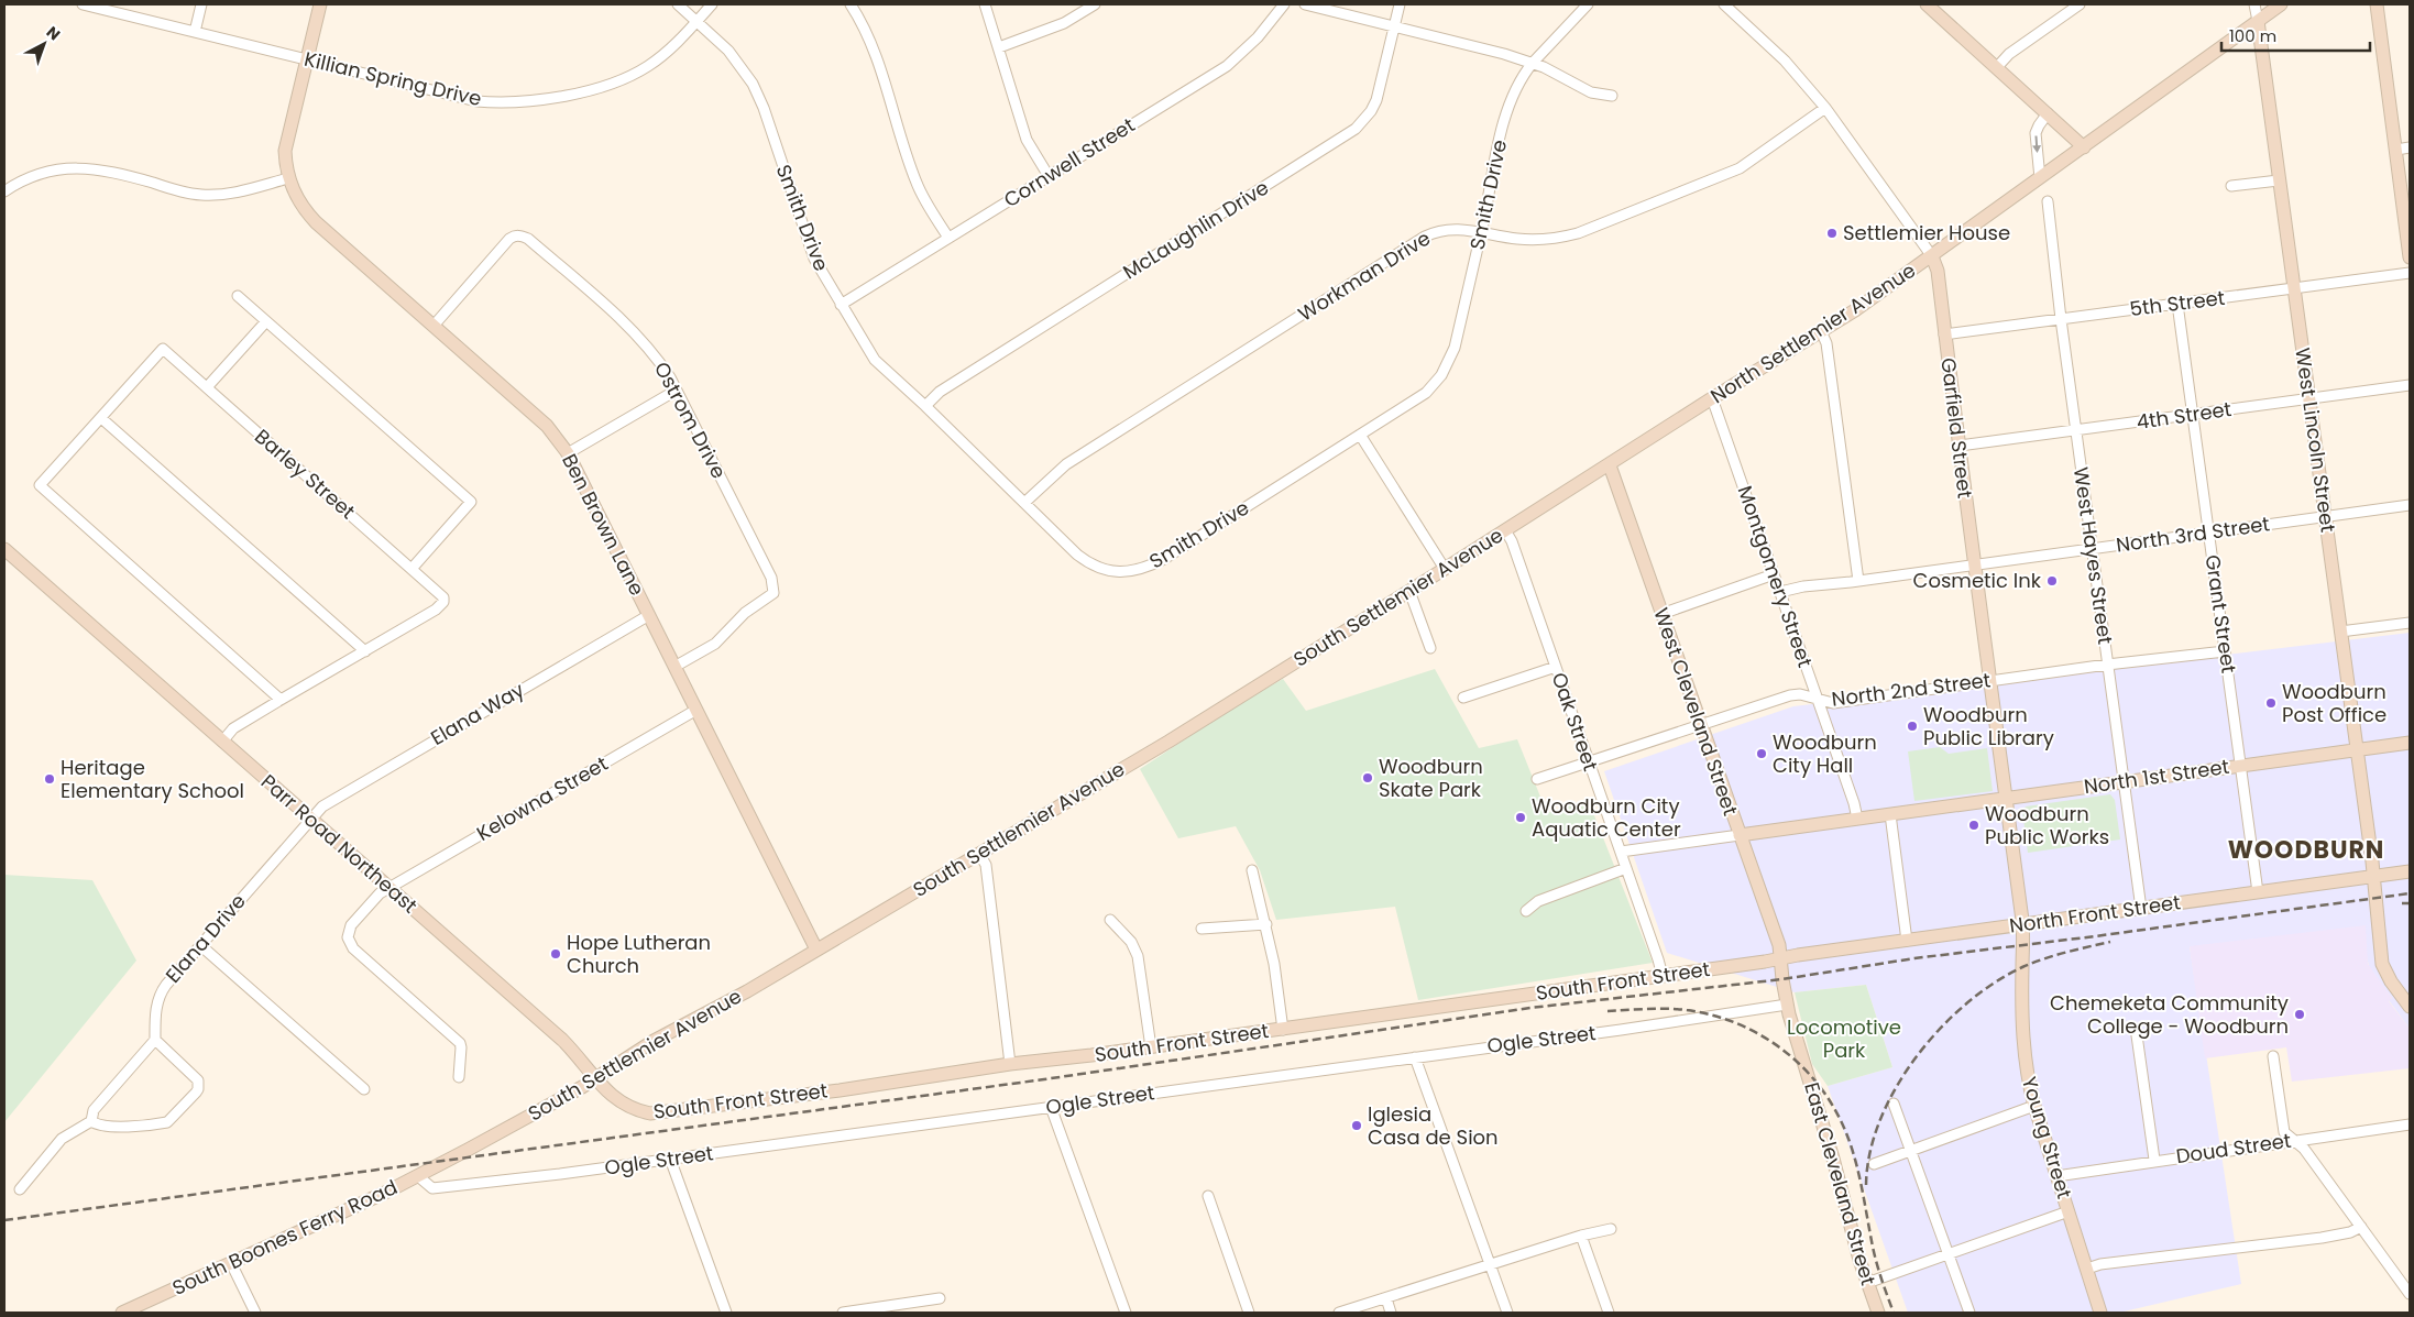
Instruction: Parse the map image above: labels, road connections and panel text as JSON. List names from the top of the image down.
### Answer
{
  "streets": {
    "main road": [
      "North Settlemier Avenue",
      "Garfield Street",
      "West Lincoln Street",
      "Ben Brown Lane",
      "South Settlemier Avenue",
      "West Cleveland Street",
      "North 1st Street",
      "Parr Road Northeast",
      "North Front Street",
      "South Front Street",
      "Young Street",
      "East Cleveland Street",
      "South Boones Ferry Road"
    ],
    "street": [
      "Killian Spring Drive",
      "Cornwell Street",
      "Smith Drive",
      "McLaughlin Drive",
      "Workman Drive",
      "5th Street",
      "4th Street",
      "Ostrom Drive",
      "Barley Street",
      "North 3rd Street",
      "West Hayes Street",
      "Montgomery Street",
      "Grant Street",
      "North 2nd Street",
      "Elana Way",
      "Oak Street",
      "Kelowna Street",
      "Elana Drive",
      "Ogle Street",
      "Doud Street"
    ]
  },
  "crossings": [
    ["Killian Spring Drive", "Smith Drive"],
    ["Killian Spring Drive", "Ben Brown Lane"],
    ["Cornwell Street", "Smith Drive"],
    ["Smith Drive", "McLaughlin Drive"],
    ["Smith Drive", "Workman Drive"],
    ["Workman Drive", "Garfield Street"],
    ["5th Street", "Garfield Street"],
    ["5th Street", "West Lincoln Street"],
    ["5th Street", "West Hayes Street"],
    ["5th Street", "Grant Street"],
    ["North Settlemier Avenue", "Garfield Street"],
    ["North Settlemier Avenue", "West Lincoln Street"],
    ["North Settlemier Avenue", "Montgomery Street"],
    ["North Settlemier Avenue", "South Settlemier Avenue"],
    ["North Settlemier Avenue", "West Cleveland Street"],
    ["4th Street", "Garfield Street"],
    ["4th Street", "West Lincoln Street"],
    ["4th Street", "West Hayes Street"],
    ["4th Street", "Grant Street"],
    ["Ostrom Drive", "Ben Brown Lane"],
    ["Garfield Street", "North 3rd Street"],
    ["Garfield Street", "North 2nd Street"],
    ["Garfield Street", "North 1st Street"],
    ["Garfield Street", "North Front Street"],
    ["Garfield Street", "Young Street"],
    ["West Lincoln Street", "North 3rd Street"],
    ["West Lincoln Street", "North 1st Street"],
    ["West Lincoln Street", "North Front Street"],
    ["Ben Brown Lane", "South Settlemier Avenue"],
    ["Ben Brown Lane", "Elana Way"],
    ["Ben Brown Lane", "Kelowna Street"],
    ["North 3rd Street", "West Hayes Street"],
    ["North 3rd Street", "Montgomery Street"],
    ["North 3rd Street", "Grant Street"],
    ["West Hayes Street", "North 2nd Street"],
    ["West Hayes Street", "North 1st Street"],
    ["West Hayes Street", "North Front Street"],
    ["Montgomery Street", "North 2nd Street"],
    ["Montgomery Street", "North 1st Street"],
    ["South Settlemier Avenue", "West Cleveland Street"],
    ["South Settlemier Avenue", "Oak Street"],
    ["South Settlemier Avenue", "Parr Road Northeast"],
    ["South Settlemier Avenue", "South Front Street"],
    ["South Settlemier Avenue", "Ogle Street"],
    ["South Settlemier Avenue", "South Boones Ferry Road"],
    ["Grant Street", "North 2nd Street"],
    ["Grant Street", "North 1st Street"],
    ["Grant Street", "North Front Street"],
    ["North 2nd Street", "West Cleveland Street"],
    ["North 2nd Street", "Oak Street"],
    ["West Cleveland Street", "North 1st Street"],
    ["West Cleveland Street", "North Front Street"],
    ["West Cleveland Street", "South Front Street"],
    ["West Cleveland Street", "East Cleveland Street"],
    ["Elana Way", "Parr Road Northeast"],
    ["Elana Way", "Elana Drive"],
    ["Oak Street", "South Front Street"],
    ["Kelowna Street", "Parr Road Northeast"],
    ["Parr Road Northeast", "Elana Drive"],
    ["Parr Road Northeast", "South Front Street"],
    ["North Front Street", "South Front Street"],
    ["North Front Street", "Young Street"],
    ["North Front Street", "East Cleveland Street"],
    ["South Front Street", "East Cleveland Street"],
    ["Ogle Street", "East Cleveland Street"],
    ["Ogle Street", "South Boones Ferry Road"],
    ["Young Street", "Doud Street"]
  ],
  "districts": ["WOODBURN"],
  "parks": ["Locomotive Park"],
  "places": [
    "Settlemier House",
    "Cosmetic Ink",
    "Woodburn Post Office",
    "Woodburn Public Library",
    "Woodburn City Hall",
    "Woodburn Skate Park",
    "Heritage Elementary School",
    "Woodburn City Aquatic Center",
    "Woodburn Public Works",
    "Hope Lutheran Church",
    "Chemeketa Community College - Woodburn",
    "Iglesia Casa de Sion"
  ],
  "scale_bar": "100 m",
  "north": "top right"
}
